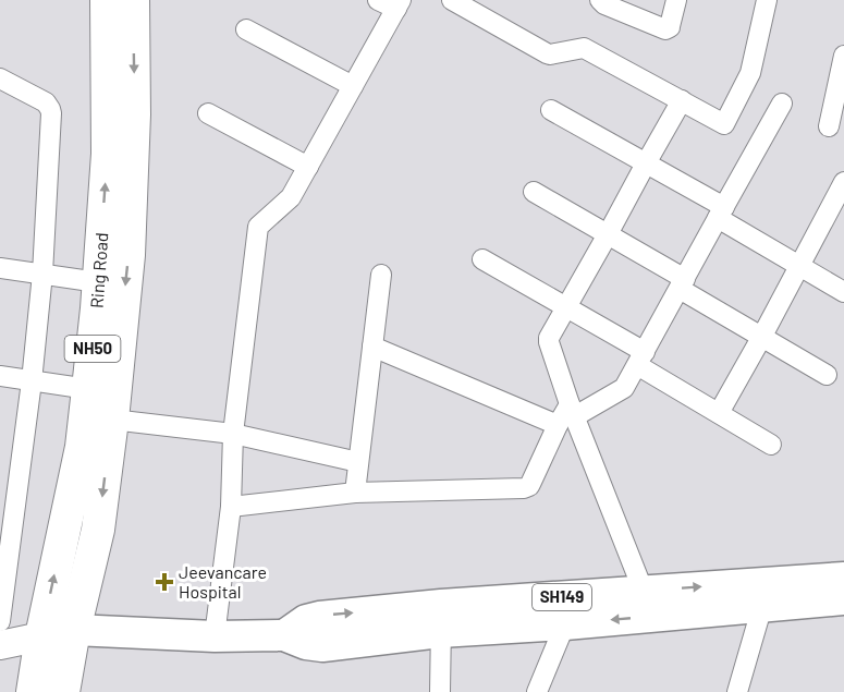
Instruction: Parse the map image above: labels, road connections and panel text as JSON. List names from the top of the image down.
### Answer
{
  "streets": {
    "highway": ["Ring Road", "NH50"],
    "main road": ["SH149"]
  },
  "crossings": [
    ["Ring Road", "SH149"]
  ],
  "places": {
    "health": ["Jeevancare Hospital"]
  }
}
